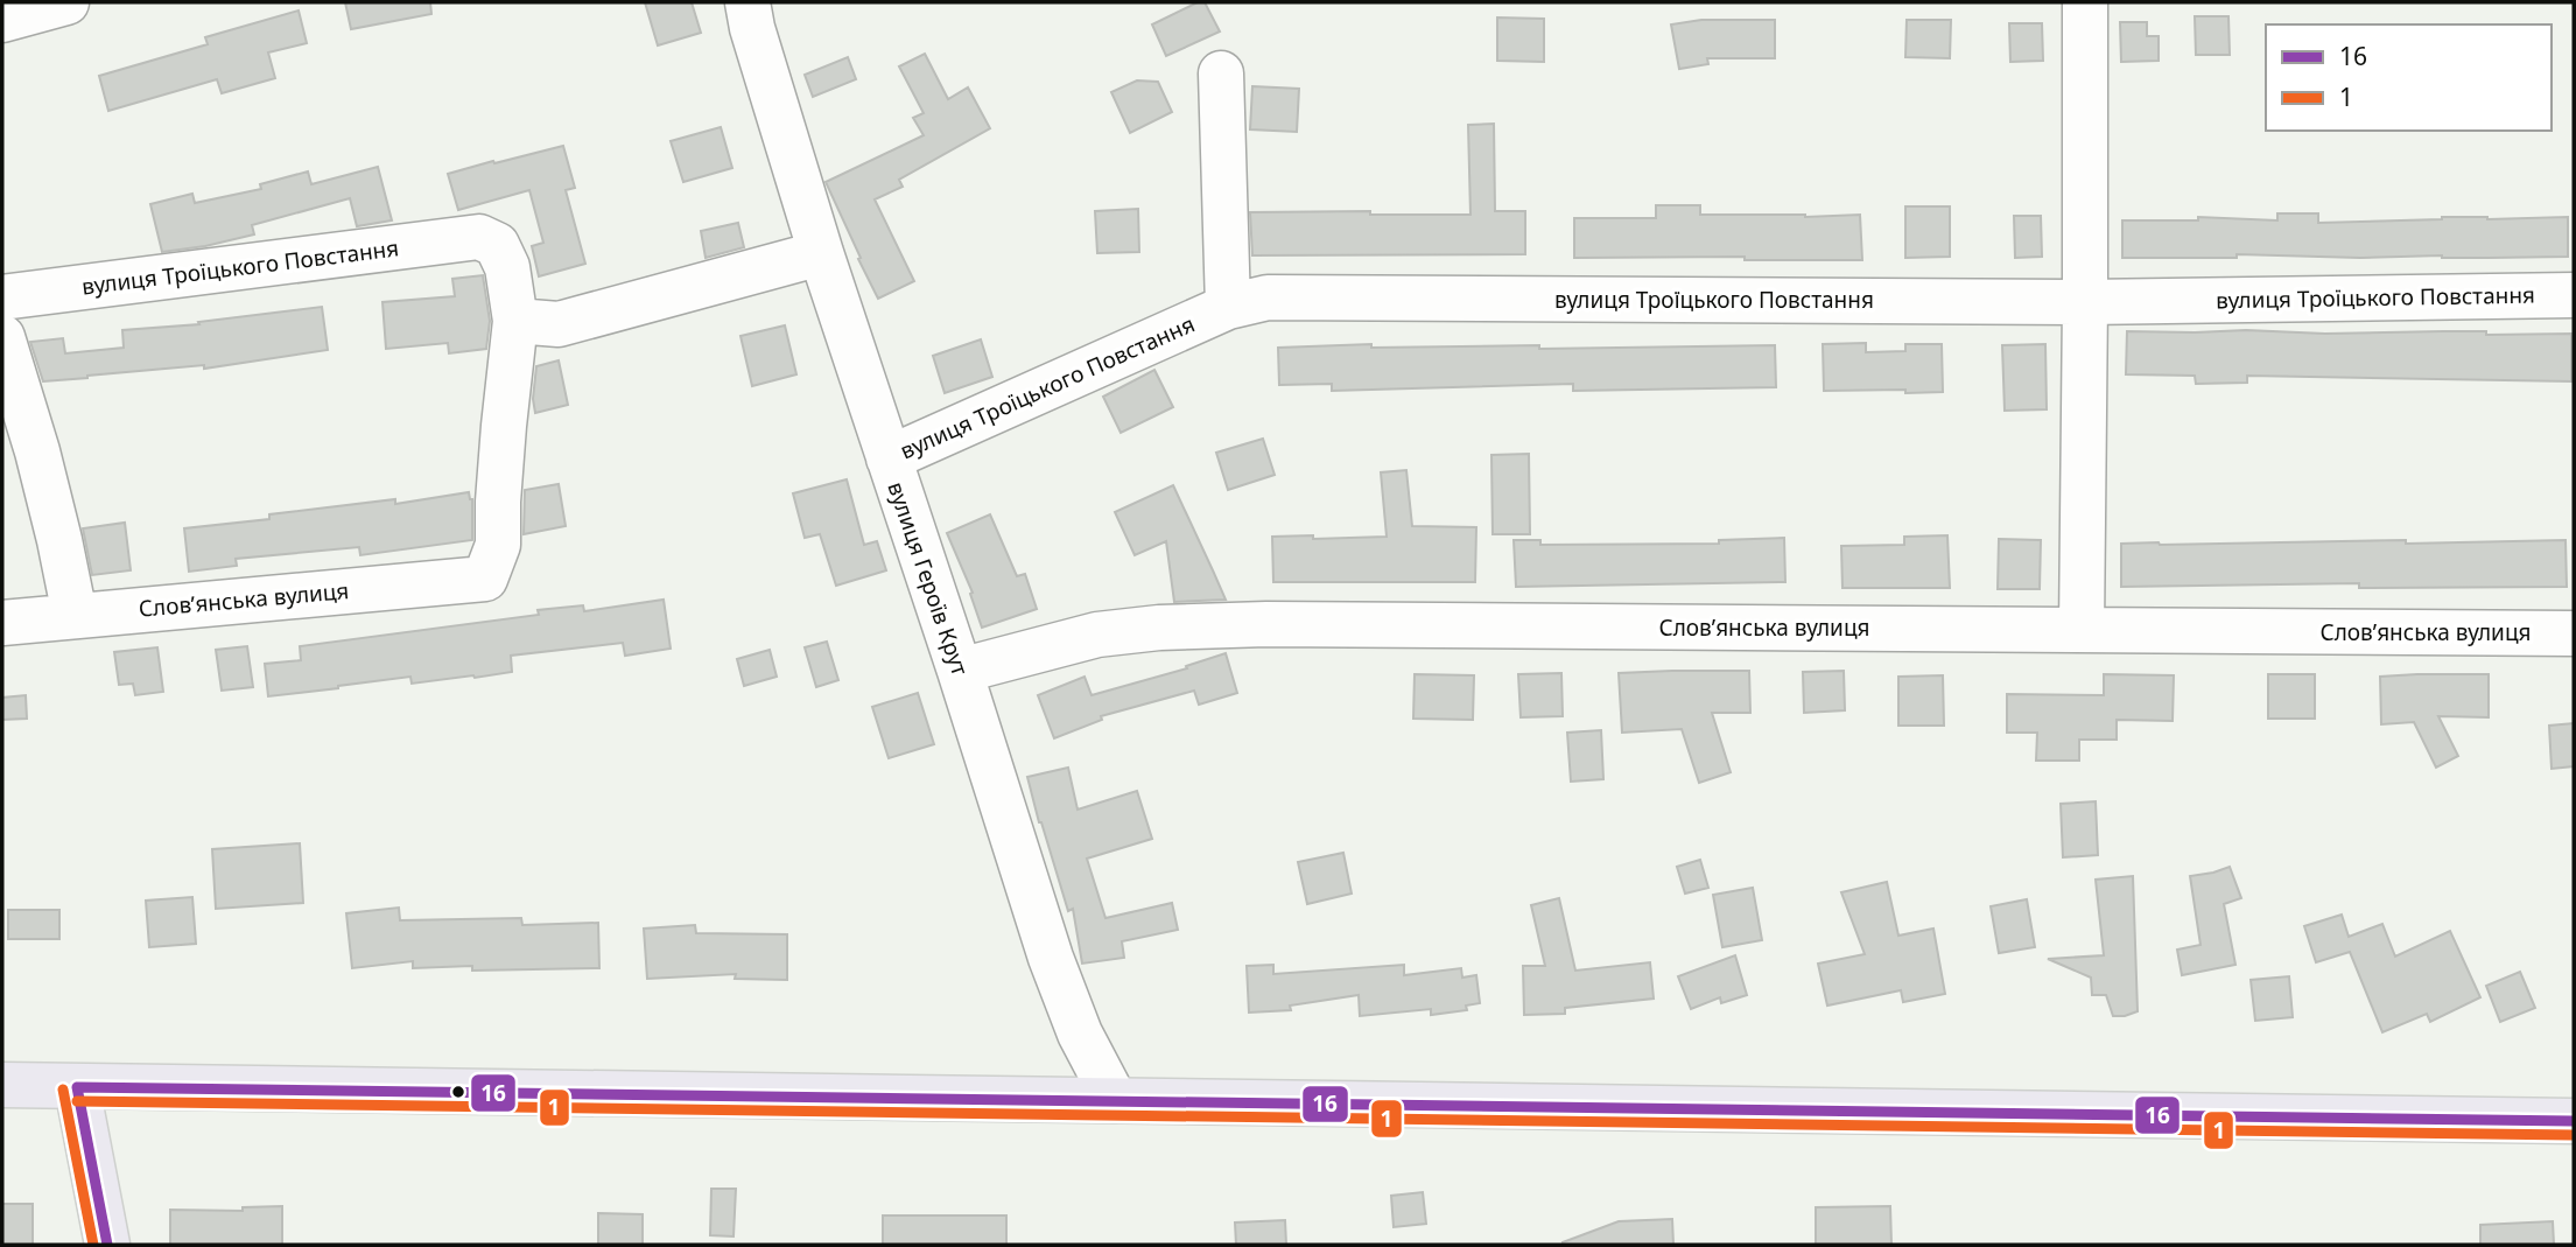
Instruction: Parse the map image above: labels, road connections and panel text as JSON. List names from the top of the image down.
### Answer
{
  "streets": {
    "street": ["вулиця Троїцького Повстання", "вулиця Героїв Крут", "Словʼянська вулиця"]
  },
  "crossings": [
    ["вулиця Троїцького Повстання", "вулиця Героїв Крут"],
    ["вулиця Троїцького Повстання", "Словʼянська вулиця"],
    ["вулиця Героїв Крут", "Словʼянська вулиця"]
  ],
  "lines": ["transit line 16", "transit line 1"],
  "legend": ["16", "1"]
}
